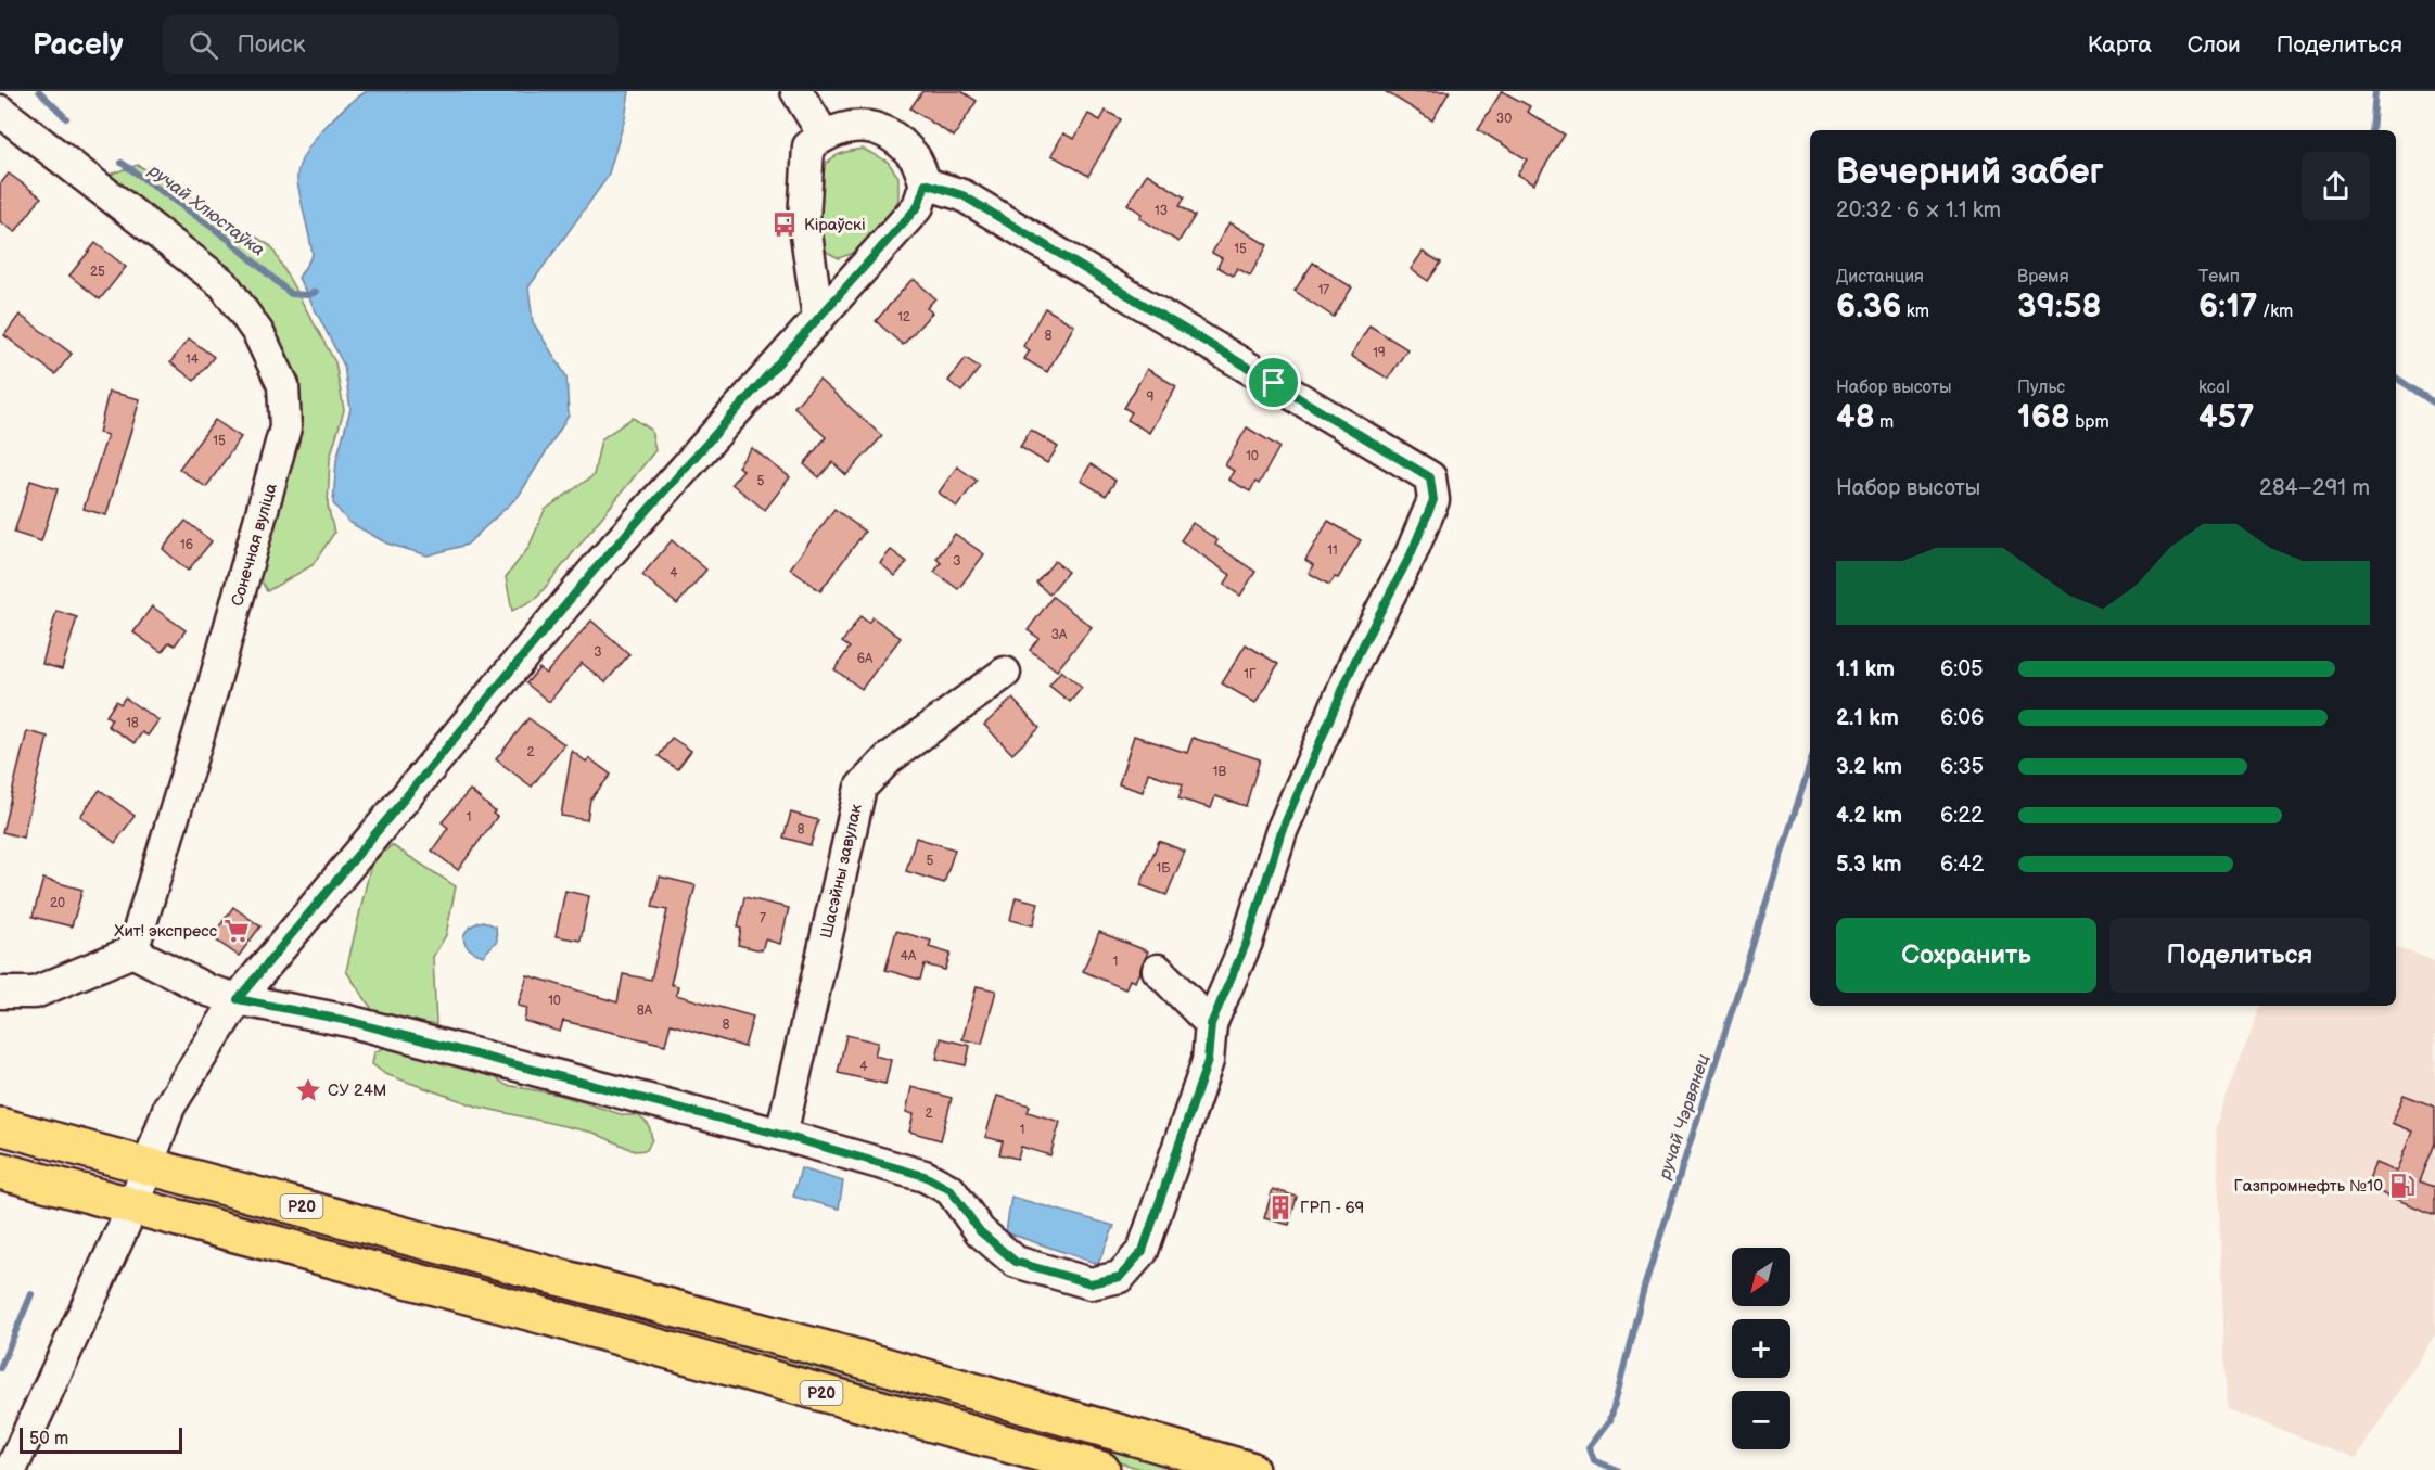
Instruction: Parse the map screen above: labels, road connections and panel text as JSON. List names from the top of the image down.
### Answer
{
  "streets": {
    "main road": ["Р20"],
    "street": ["Сонечная вуліца", "Шасэйны завулак"]
  },
  "water": ["ручай Хлюстаўка", "ручай Чэрвянец"],
  "places": {
    "bus stop": ["Кіраўскі"],
    "supermarket": ["Хит! экспресс"],
    "place": ["СУ 24М"],
    "fuel station": ["Газпромнефть №10"],
    "building": ["ГРП - 69"]
  },
  "house_numbers": [
    "30",
    "13",
    "15",
    "25",
    "17",
    "12",
    "8",
    "19",
    "14",
    "9",
    "15",
    "10",
    "5",
    "16",
    "11",
    "3",
    "4",
    "3А",
    "3",
    "6А",
    "1Г",
    "18",
    "2",
    "1В",
    "1",
    "8",
    "5",
    "1Б",
    "20",
    "7",
    "4А",
    "1",
    "10",
    "8А",
    "8",
    "4",
    "2",
    "1"
  ],
  "scale_bar": "50 m",
  "north": "bottom left",
  "page": {
    "header": "Pacely",
    "search": "Поиск",
    "nav": ["Карта", "Слои", "Поделиться"],
    "heading": ["Вечерний забег", "20:32 · 6 × 1.1 km"],
    "stats": [
      ["Дистанция", "6.36 km"],
      ["Время", "39:58"],
      ["Темп", "6:17 /km"],
      ["Набор высоты", "48 m"],
      ["Пульс", "168 bpm"],
      ["kcal", "457"]
    ],
    "chart": ["Набор высоты", "284–291 m"],
    "list": [
      {
        "name": "1.1 km",
        "note": "6:05"
      },
      {
        "name": "2.1 km",
        "note": "6:06"
      },
      {
        "name": "3.2 km",
        "note": "6:35"
      },
      {
        "name": "4.2 km",
        "note": "6:22"
      },
      {
        "name": "5.3 km",
        "note": "6:42"
      }
    ],
    "buttons": ["Сохранить", "Поделиться"],
    "map_buttons": ["+", "−"],
    "scale": "50 m"
  }
}
